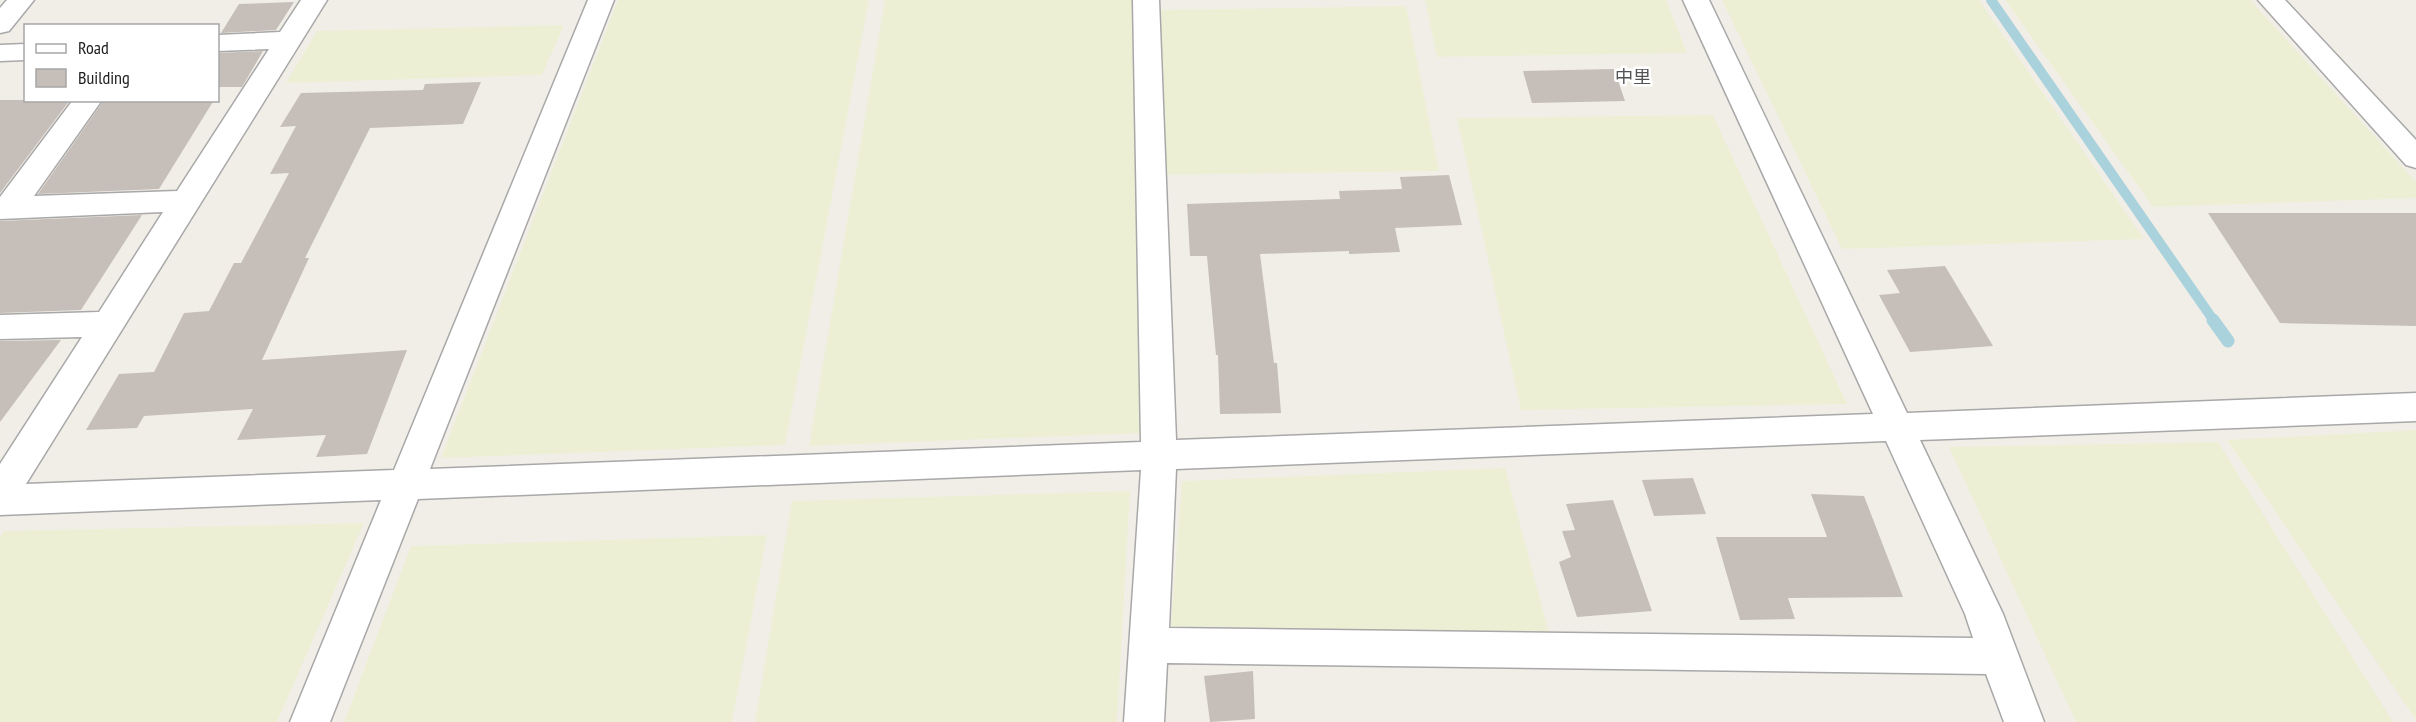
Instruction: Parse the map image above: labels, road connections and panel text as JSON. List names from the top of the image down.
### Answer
{
  "districts": ["中里"],
  "legend": ["Road", "Building"]
}
